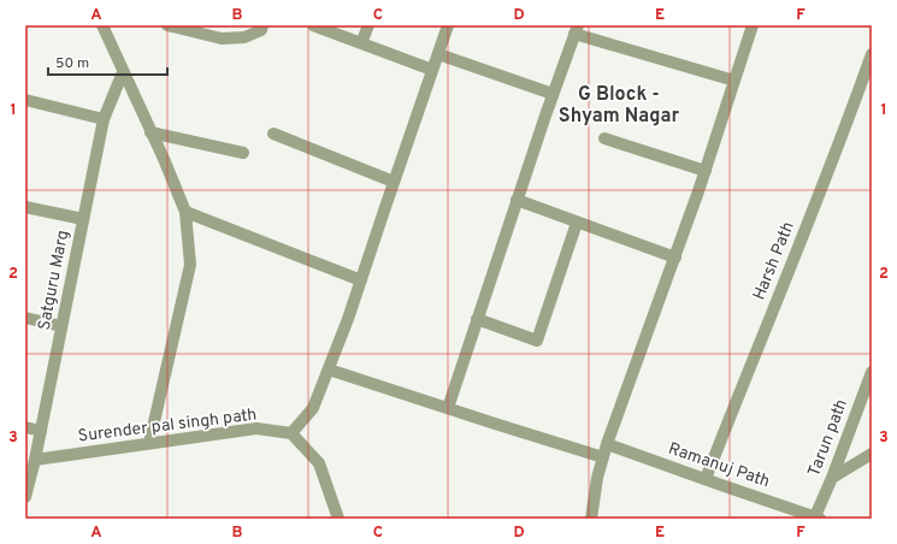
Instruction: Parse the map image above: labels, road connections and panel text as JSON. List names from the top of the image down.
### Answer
{
  "streets": {
    "street": [
      "Harsh Path",
      "Satguru Marg",
      "Surender pal singh path",
      "Tarun path",
      "Ramanuj Path"
    ]
  },
  "crossings": [
    ["Harsh Path", "Ramanuj Path"],
    ["Satguru Marg", "Surender pal singh path"],
    ["Tarun path", "Ramanuj Path"]
  ],
  "districts": ["G Block - Shyam Nagar"],
  "scale_bar": "50 m",
  "grid": {
    "columns": [
      "A",
      "B",
      "C",
      "D",
      "E",
      "F"
    ],
    "rows": ["1", "2", "3"]
  }
}
